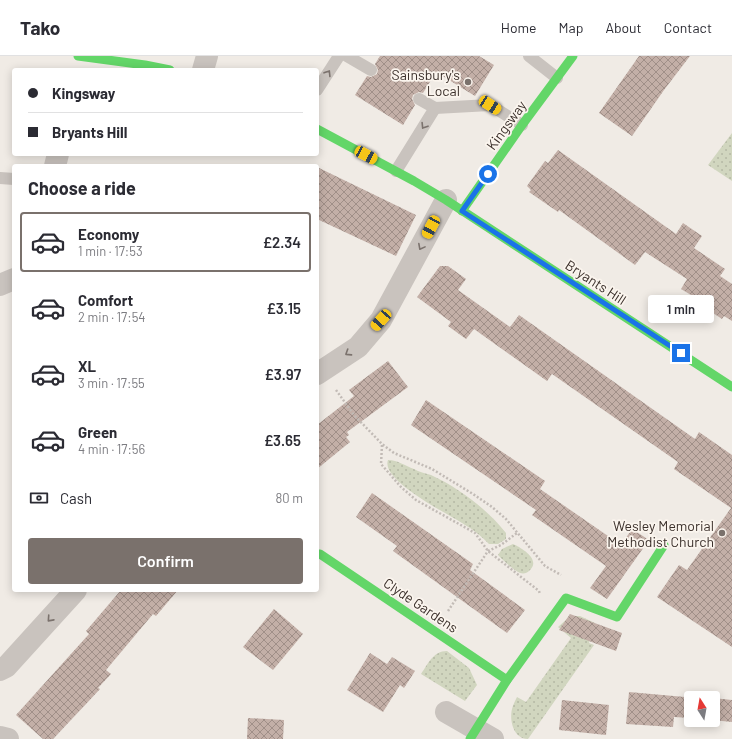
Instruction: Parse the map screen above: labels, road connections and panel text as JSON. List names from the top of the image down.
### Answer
{
  "streets": {
    "street": ["Kingsway", "Bryants Hill", "Clyde Gardens"]
  },
  "crossings": [
    ["Kingsway", "Bryants Hill"]
  ],
  "places": ["Sainsbury's Local", "Wesley Memorial Methodist Church"],
  "north": "top",
  "page": {
    "header": "Tako",
    "nav": [
      "Home",
      "Map",
      "About",
      "Contact"
    ],
    "banner": ["Kingsway", "Bryants Hill"],
    "heading": "Choose a ride",
    "list": [
      {
        "name": "Economy",
        "note": "1 min · 17:53",
        "value": "£2.34"
      },
      {
        "name": "Comfort",
        "note": "2 min · 17:54",
        "value": "£3.15"
      },
      {
        "name": "XL",
        "note": "3 min · 17:55",
        "value": "£3.97"
      },
      {
        "name": "Green",
        "note": "4 min · 17:56",
        "value": "£3.65"
      }
    ],
    "bubble": "1 min",
    "pay": ["Cash", "80 m"],
    "buttons": "Confirm"
  }
}
